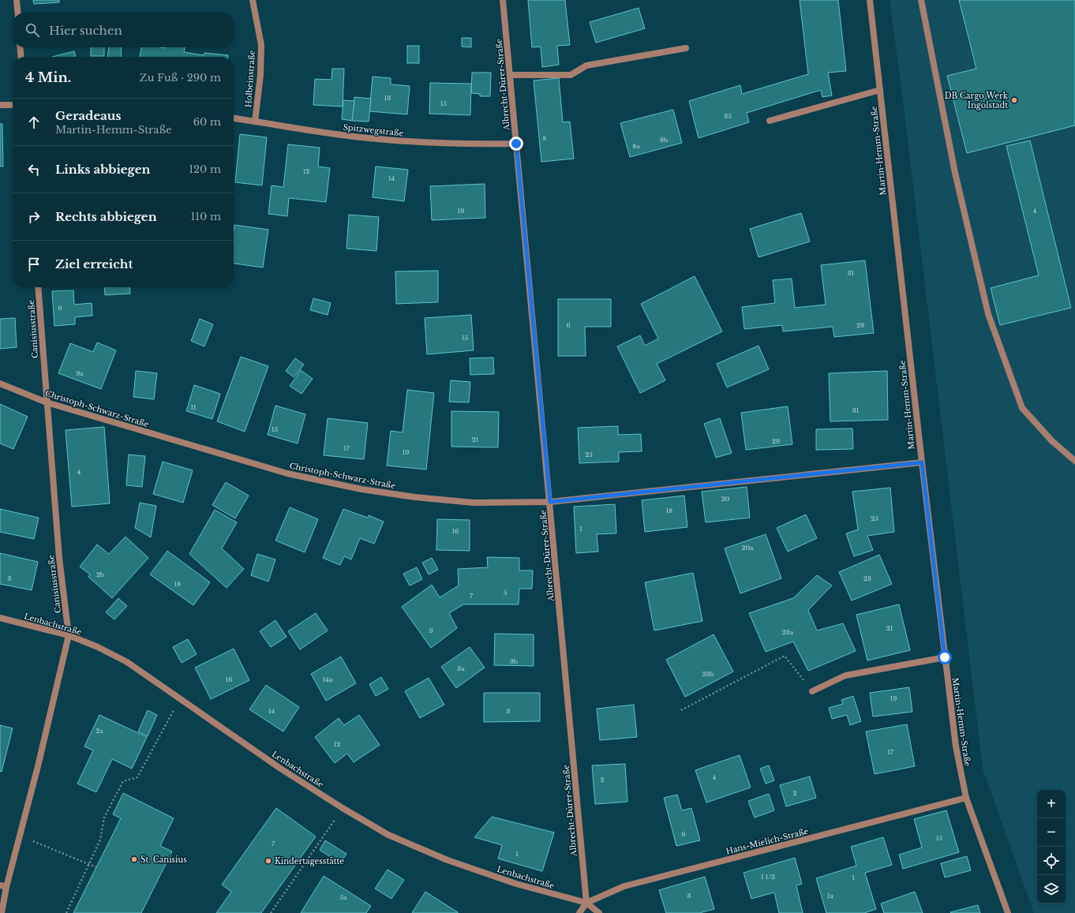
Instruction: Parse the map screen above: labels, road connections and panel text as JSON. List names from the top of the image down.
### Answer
{
  "streets": {
    "street": [
      "Holbeinstraße",
      "Albrecht-Dürer-Straße",
      "Spitzwegstraße",
      "Martin-Hemm-Straße",
      "Canisiusstraße",
      "Christoph-Schwarz-Straße",
      "Lenbachstraße",
      "Hans-Mielich-Straße"
    ]
  },
  "crossings": [
    ["Holbeinstraße", "Spitzwegstraße"],
    ["Albrecht-Dürer-Straße", "Spitzwegstraße"],
    ["Albrecht-Dürer-Straße", "Christoph-Schwarz-Straße"],
    ["Albrecht-Dürer-Straße", "Lenbachstraße"],
    ["Albrecht-Dürer-Straße", "Hans-Mielich-Straße"],
    ["Martin-Hemm-Straße", "Christoph-Schwarz-Straße"],
    ["Martin-Hemm-Straße", "Hans-Mielich-Straße"],
    ["Canisiusstraße", "Christoph-Schwarz-Straße"],
    ["Canisiusstraße", "Lenbachstraße"],
    ["Lenbachstraße", "Hans-Mielich-Straße"]
  ],
  "places": ["DB Cargo Werk Ingolstadt", "St. Canisius", "Kindertagesstätte"],
  "house_numbers": [
    "13",
    "15",
    "35",
    "8",
    "8b",
    "8a",
    "12",
    "14",
    "19",
    "4",
    "31",
    "6",
    "6",
    "29",
    "15",
    "9a",
    "11",
    "31",
    "15",
    "21",
    "29",
    "17",
    "19",
    "25",
    "4",
    "20",
    "18",
    "25",
    "1",
    "16",
    "20a",
    "2b",
    "3",
    "23",
    "18",
    "5",
    "7",
    "21",
    "9",
    "23a",
    "3b",
    "3a",
    "23b",
    "16",
    "14a",
    "19",
    "14",
    "3",
    "2a",
    "12",
    "17",
    "4",
    "2",
    "2",
    "6",
    "15",
    "7",
    "1",
    "1 1/2",
    "1",
    "3",
    "1a",
    "5a"
  ],
  "page": {
    "search": "Hier suchen",
    "heading": ["4 Min.", "Zu Fuß · 290 m"],
    "list": [
      ["Geradeaus", "Martin-Hemm-Straße", "60 m"],
      ["Links abbiegen", "120 m"],
      ["Rechts abbiegen", "110 m"],
      "Ziel erreicht"
    ],
    "map_buttons": ["+", "−"]
  }
}
